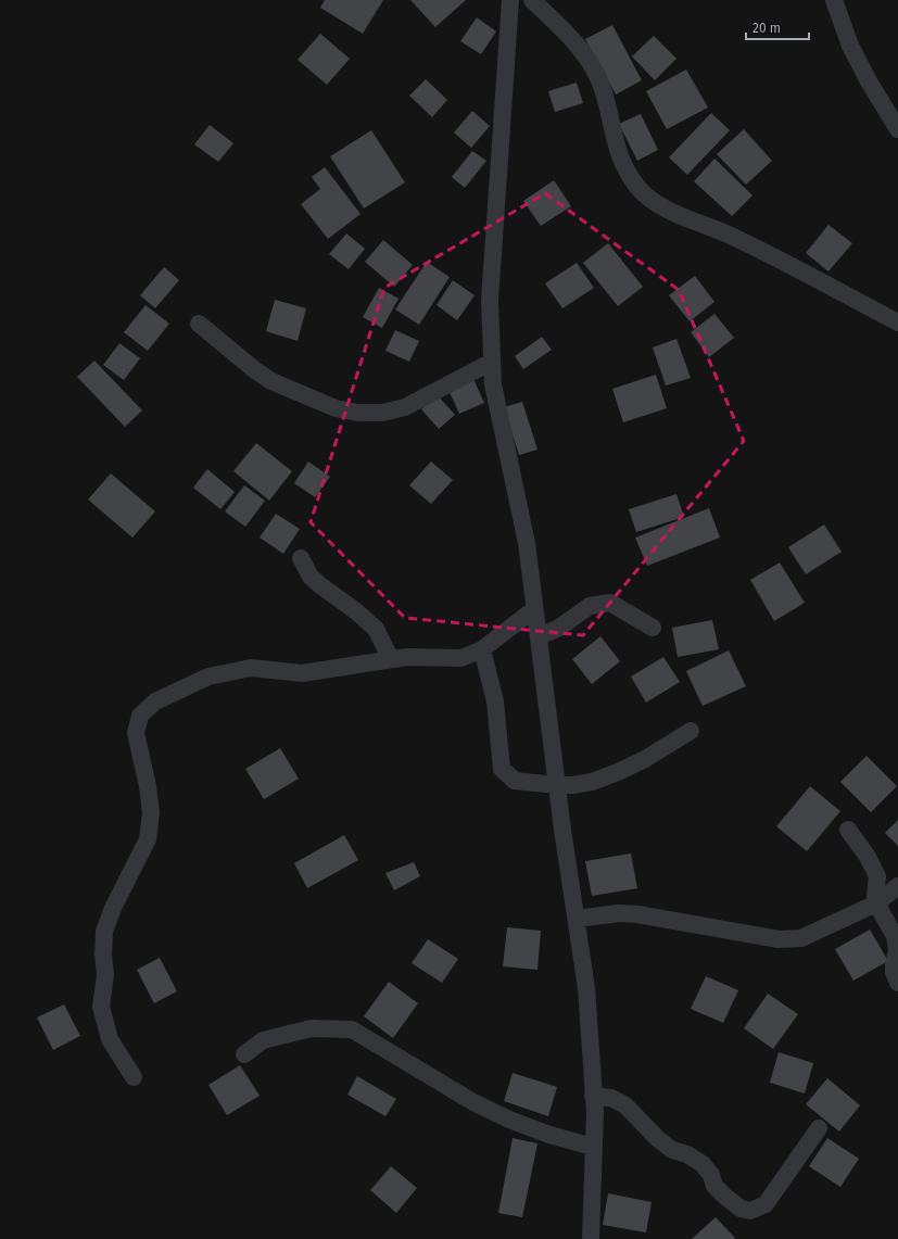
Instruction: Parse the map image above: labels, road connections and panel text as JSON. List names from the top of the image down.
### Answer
{
  "scale_bar": "20 m"
}
